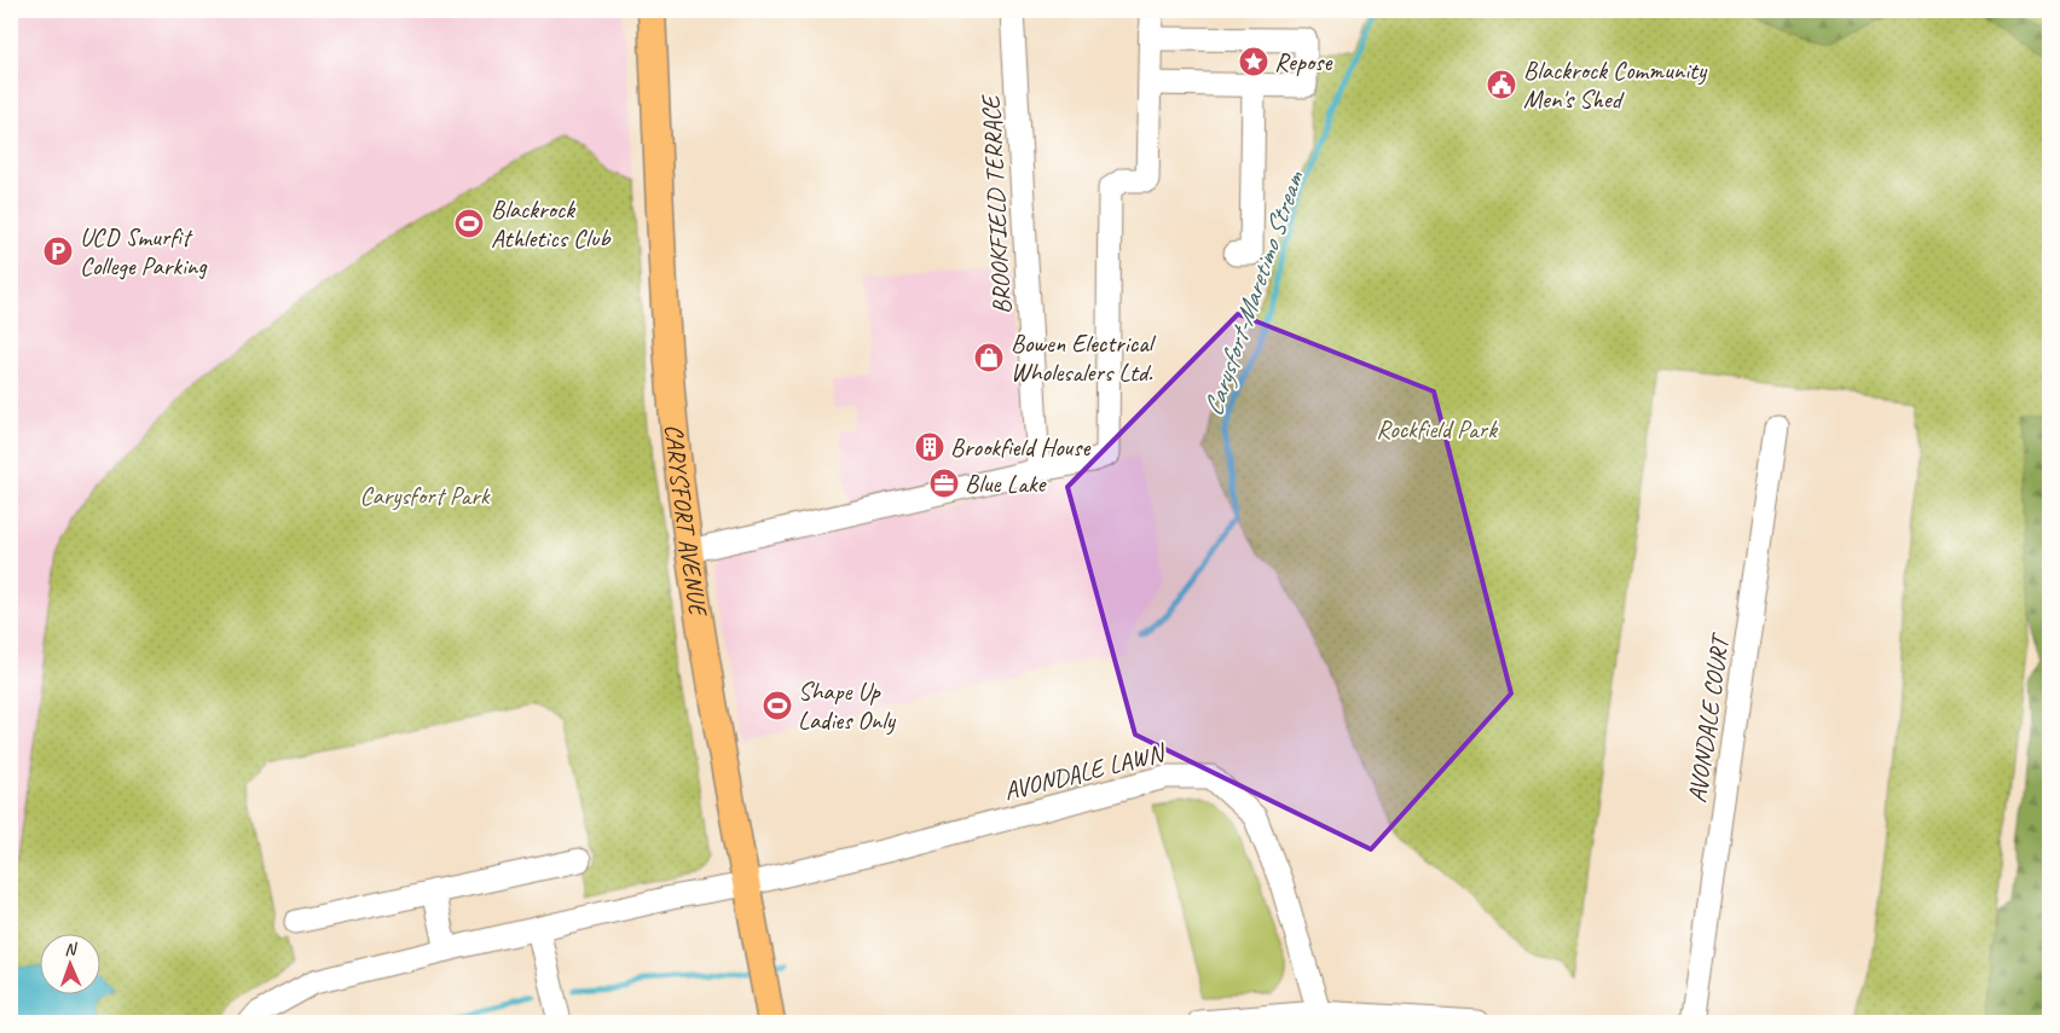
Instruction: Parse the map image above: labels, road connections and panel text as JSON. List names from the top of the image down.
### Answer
{
  "streets": {
    "main road": ["CARYSFORT AVENUE"],
    "street": ["BROOKFIELD TERRACE", "AVONDALE COURT", "AVONDALE LAWN"]
  },
  "crossings": [
    ["CARYSFORT AVENUE", "AVONDALE LAWN"]
  ],
  "water": ["Carysfort-Maretimo Stream"],
  "parks": ["Rockfield Park", "Carysfort Park"],
  "places": {
    "place": ["Repose"],
    "public building": ["Blackrock Community Men's Shed"],
    "sports": ["Blackrock Athletics Club", "Shape Up Ladies Only"],
    "parking": ["UCD Smurfit College Parking"],
    "shop": ["Bowen Electrical Wholesalers Ltd."],
    "building": ["Brookfield House"],
    "office": ["Blue Lake"]
  },
  "north": "top"
}
